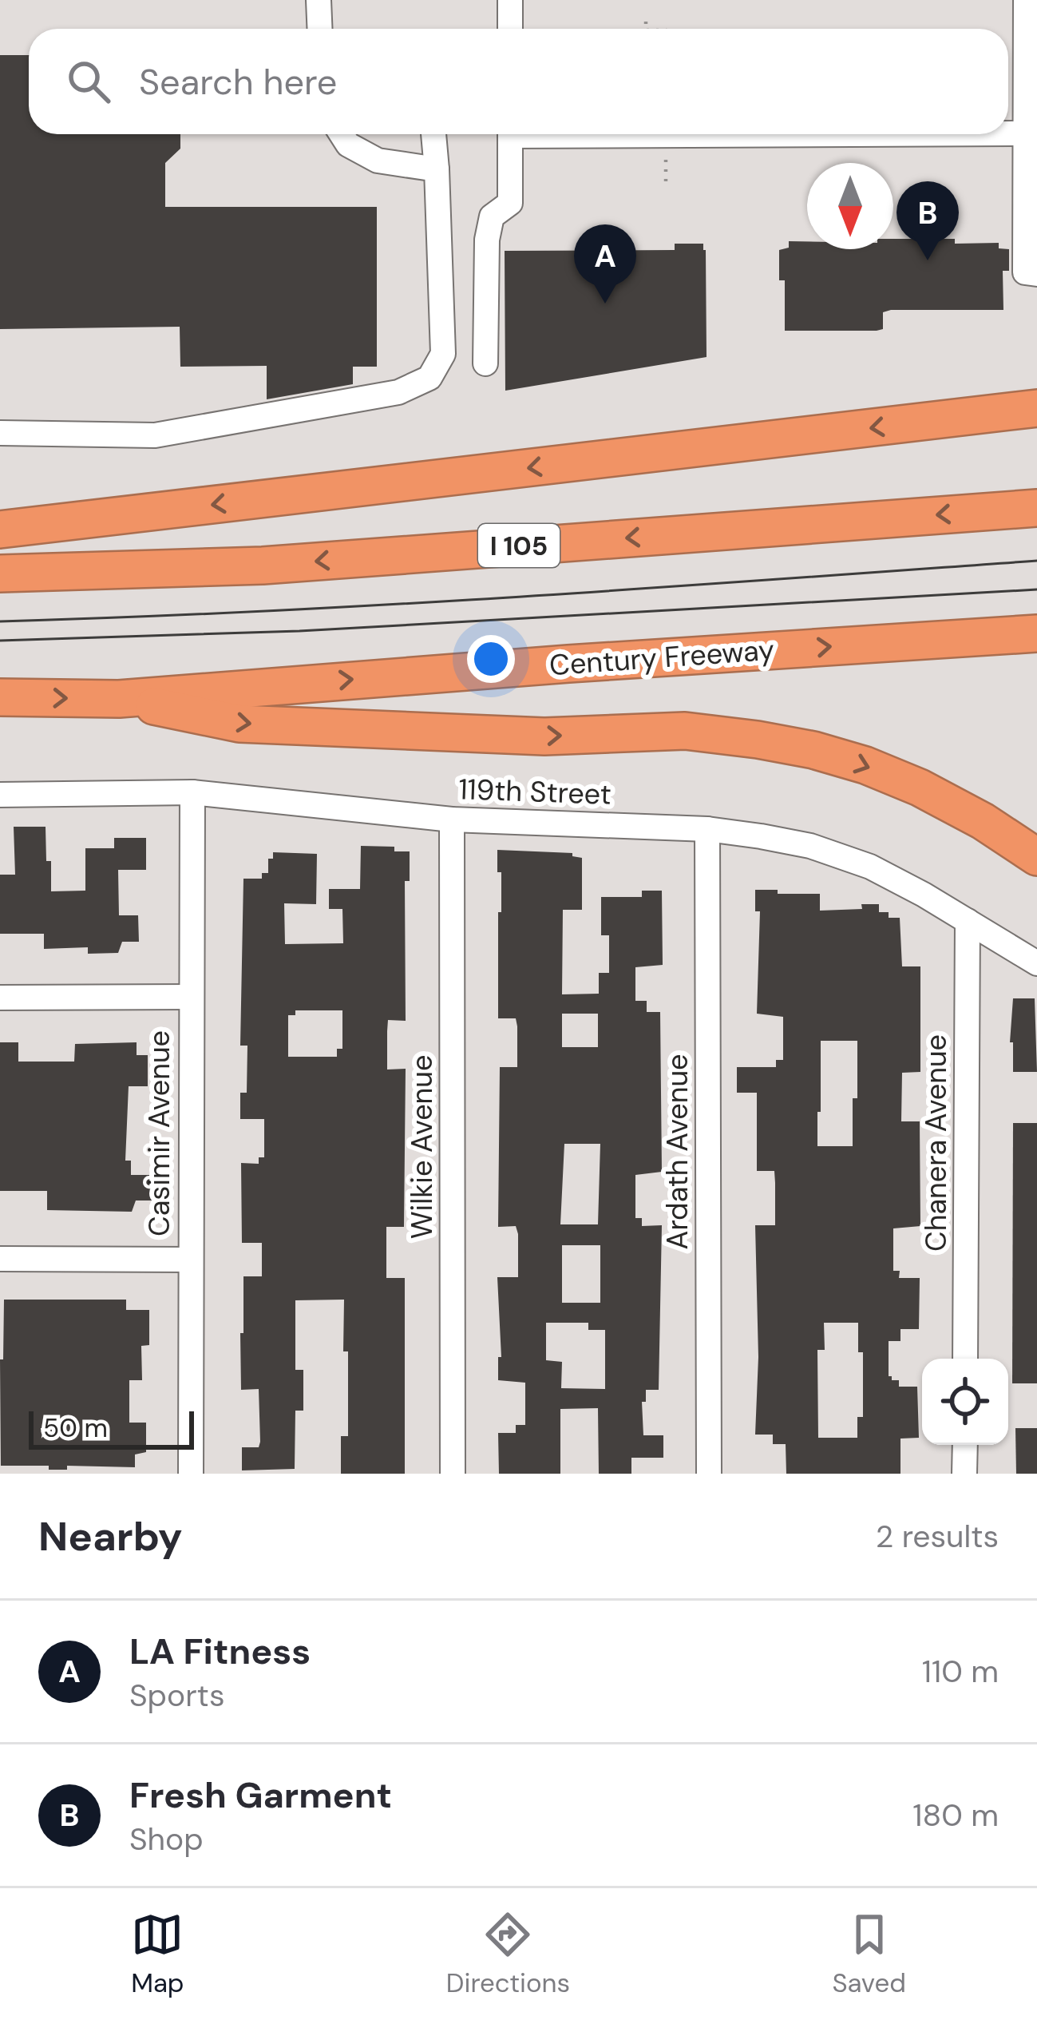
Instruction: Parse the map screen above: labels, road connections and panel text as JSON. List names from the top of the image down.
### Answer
{
  "streets": {
    "highway": ["I 105", "Century Freeway"],
    "street": [
      "119th Street",
      "Casimir Avenue",
      "Chanera Avenue",
      "Wilkie Avenue",
      "Ardath Avenue"
    ]
  },
  "crossings": [
    ["119th Street", "Casimir Avenue"],
    ["119th Street", "Chanera Avenue"],
    ["119th Street", "Wilkie Avenue"],
    ["119th Street", "Ardath Avenue"]
  ],
  "scale_bar": "50 m",
  "north": "bottom",
  "page": {
    "search": "Search here",
    "pins": ["B", "A"],
    "scale": "50 m",
    "heading": ["Nearby", "2 results"],
    "list": [
      {
        "mark": "A",
        "name": "LA Fitness",
        "note": "Sports",
        "value": "110 m"
      },
      {
        "mark": "B",
        "name": "Fresh Garment",
        "note": "Shop",
        "value": "180 m"
      }
    ],
    "nav": ["Map", "Directions", "Saved"]
  }
}
